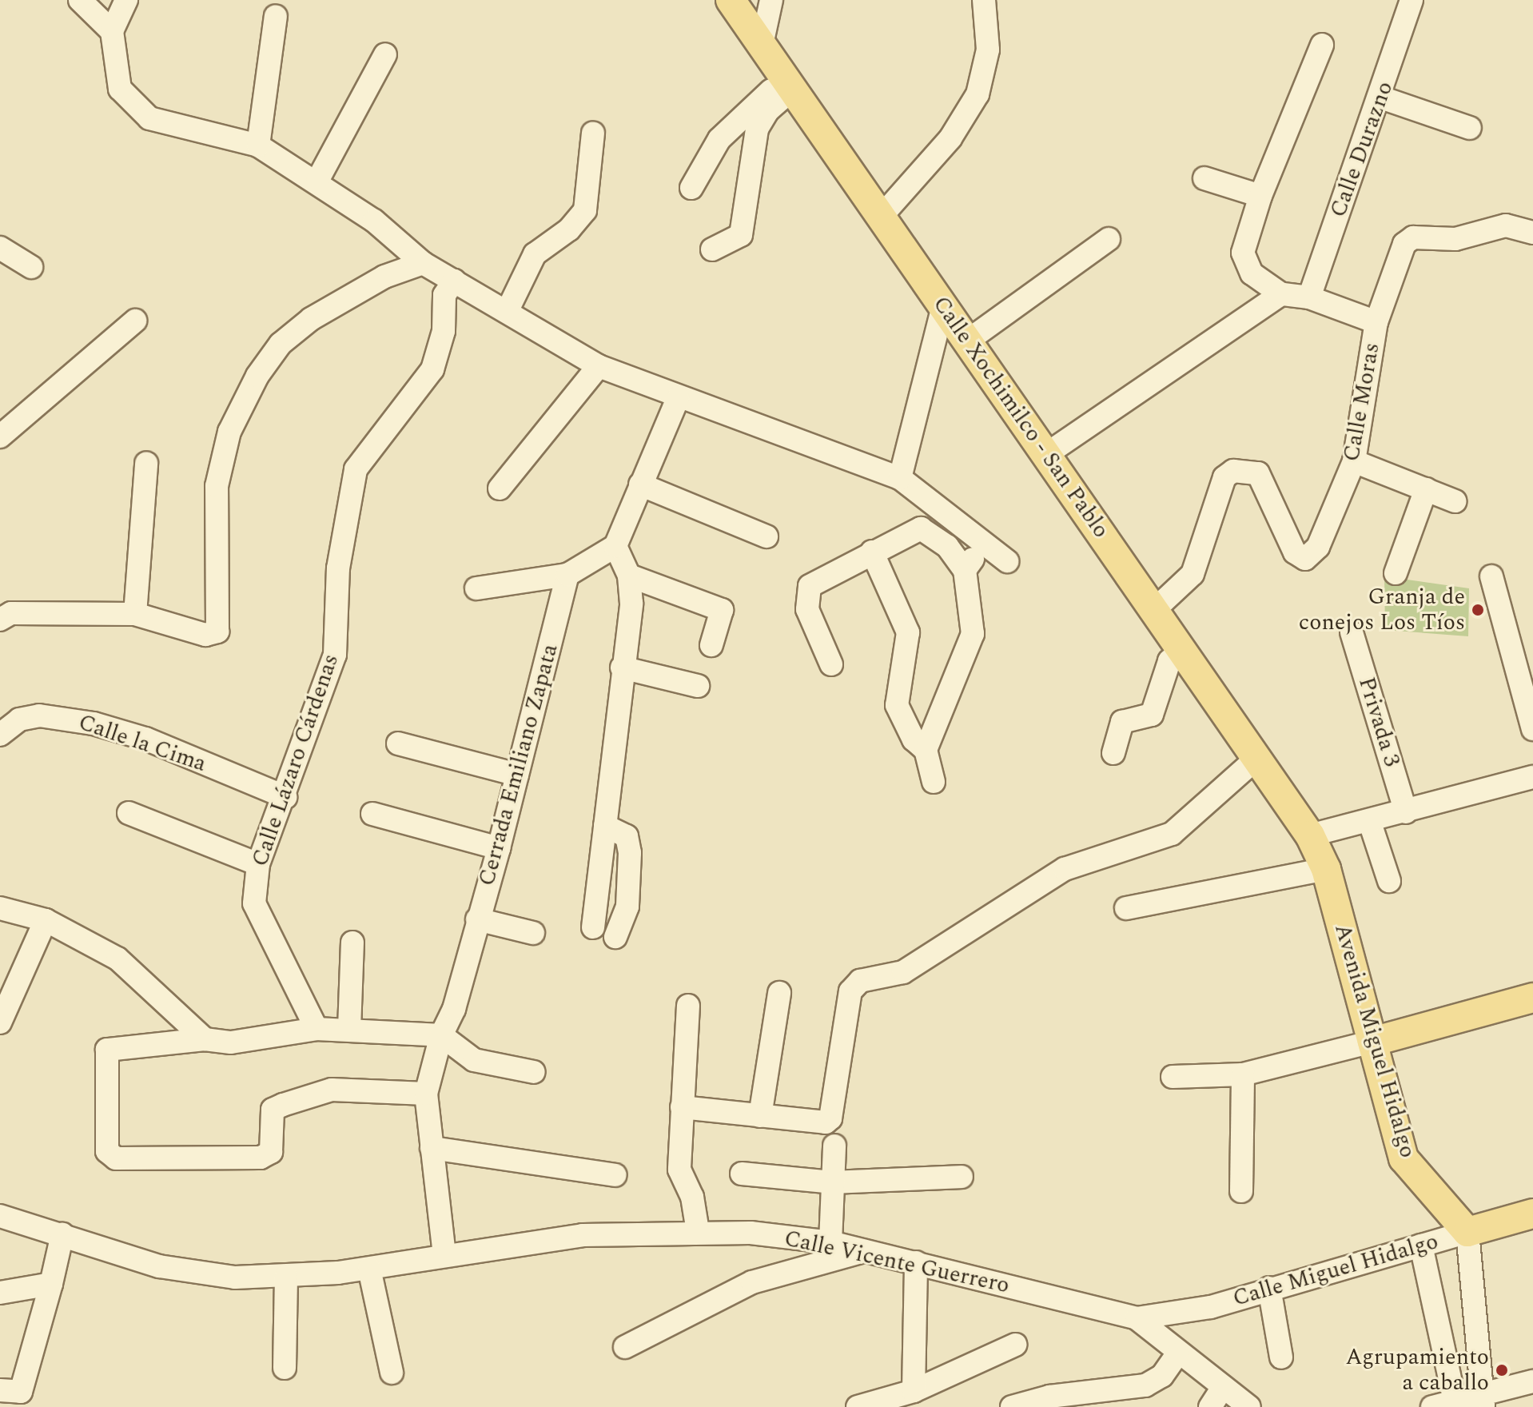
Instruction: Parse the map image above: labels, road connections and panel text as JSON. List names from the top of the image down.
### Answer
{
  "streets": {
    "main road": ["Calle Xochimilco - San Pablo", "Avenida Miguel Hidalgo", "Calle Miguel Hidalgo"],
    "street": [
      "Calle Durazno",
      "Calle Moras",
      "Privada 3",
      "Calle la Cima",
      "Calle Lázaro Cárdenas",
      "Cerrada Emiliano Zapata",
      "Calle Vicente Guerrero"
    ]
  },
  "crossings": [
    ["Calle Durazno", "Calle Moras"],
    ["Calle Moras", "Calle Xochimilco - San Pablo"],
    ["Calle Xochimilco - San Pablo", "Avenida Miguel Hidalgo"],
    ["Calle la Cima", "Calle Lázaro Cárdenas"],
    ["Avenida Miguel Hidalgo", "Calle Miguel Hidalgo"],
    ["Calle Vicente Guerrero", "Calle Miguel Hidalgo"]
  ],
  "places": ["Granja de conejos Los Tíos", "Agrupamiento a caballo"]
}
